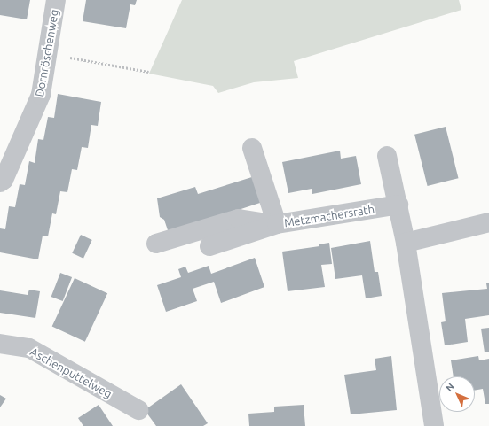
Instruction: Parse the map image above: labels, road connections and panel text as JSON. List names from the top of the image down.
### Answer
{
  "streets": {
    "street": ["Dornröschenweg", "Metzmachersrath", "Aschenputtelweg"]
  },
  "north": "top left"
}
